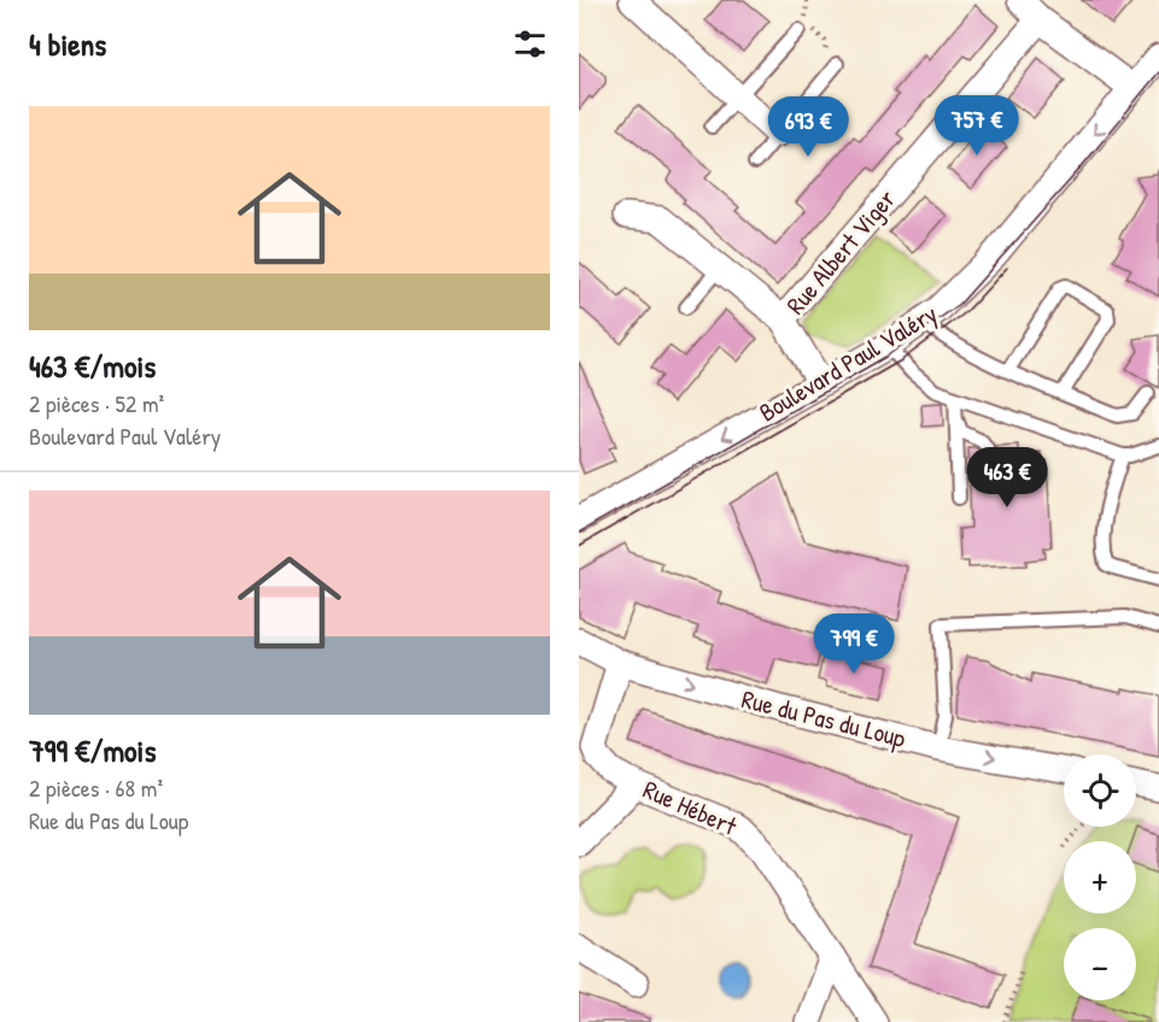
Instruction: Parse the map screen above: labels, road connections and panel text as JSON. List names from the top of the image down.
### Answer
{
  "streets": {
    "street": [
      "Rue Albert Viger",
      "Boulevard Paul Valéry",
      "Rue du Pas du Loup",
      "Rue Hébert"
    ]
  },
  "crossings": [
    ["Rue Albert Viger", "Boulevard Paul Valéry"],
    ["Rue du Pas du Loup", "Rue Hébert"]
  ],
  "one_way": ["Boulevard Paul Valéry", "Rue du Pas du Loup"],
  "page": {
    "heading": "4 biens",
    "list": [
      {
        "name": "463 €/mois",
        "note": "2 pièces · 52 m² · Boulevard Paul Valéry"
      },
      {
        "name": "799 €/mois",
        "note": "2 pièces · 68 m² · Rue du Pas du Loup"
      }
    ],
    "price": [
      "757 €",
      "693 €",
      "463 €",
      "799 €"
    ],
    "map_buttons": ["+", "−"]
  }
}
